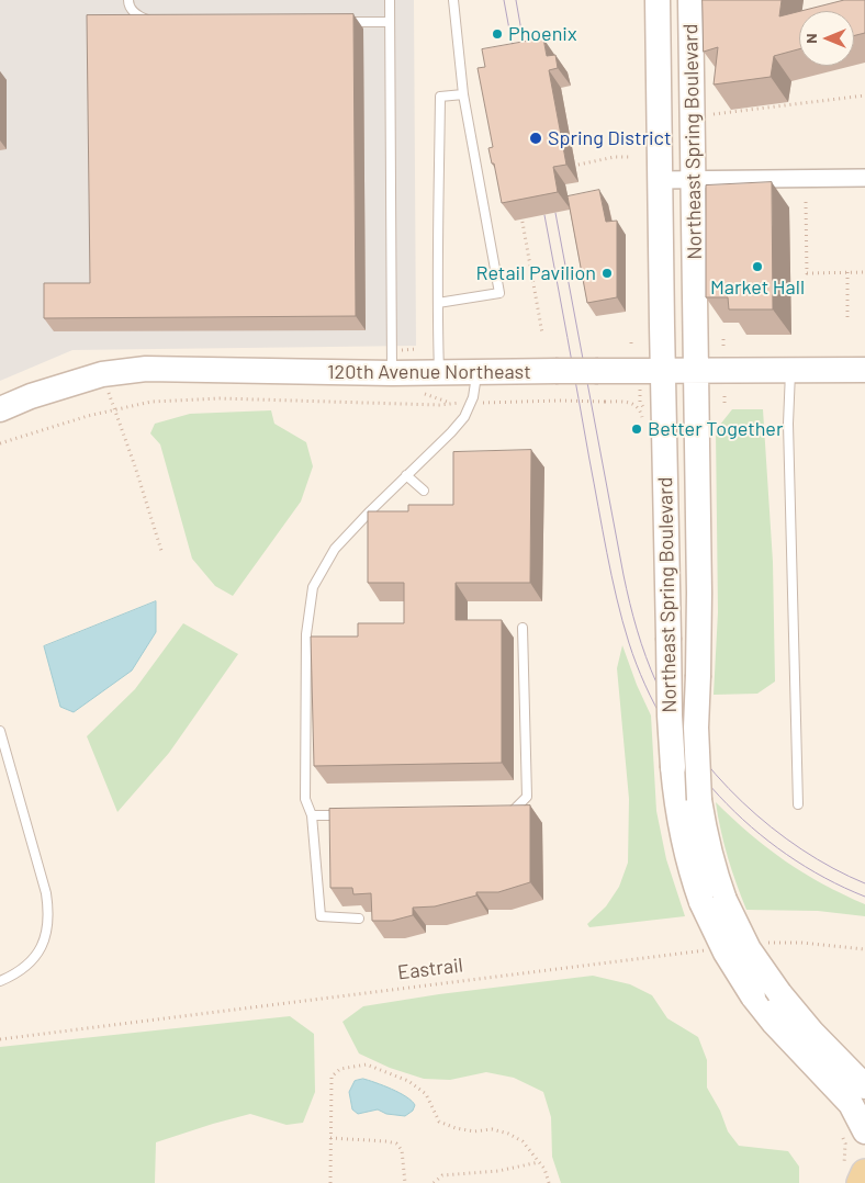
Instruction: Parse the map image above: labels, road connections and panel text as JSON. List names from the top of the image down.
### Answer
{
  "streets": {
    "street": ["Northeast Spring Boulevard", "120th Avenue Northeast"],
    "path": ["Eastrail"]
  },
  "crossings": [
    ["Northeast Spring Boulevard", "120th Avenue Northeast"]
  ],
  "places": [
    "Phoenix",
    "Spring District",
    "Market Hall",
    "Retail Pavilion",
    "Better Together"
  ],
  "north": "left"
}
